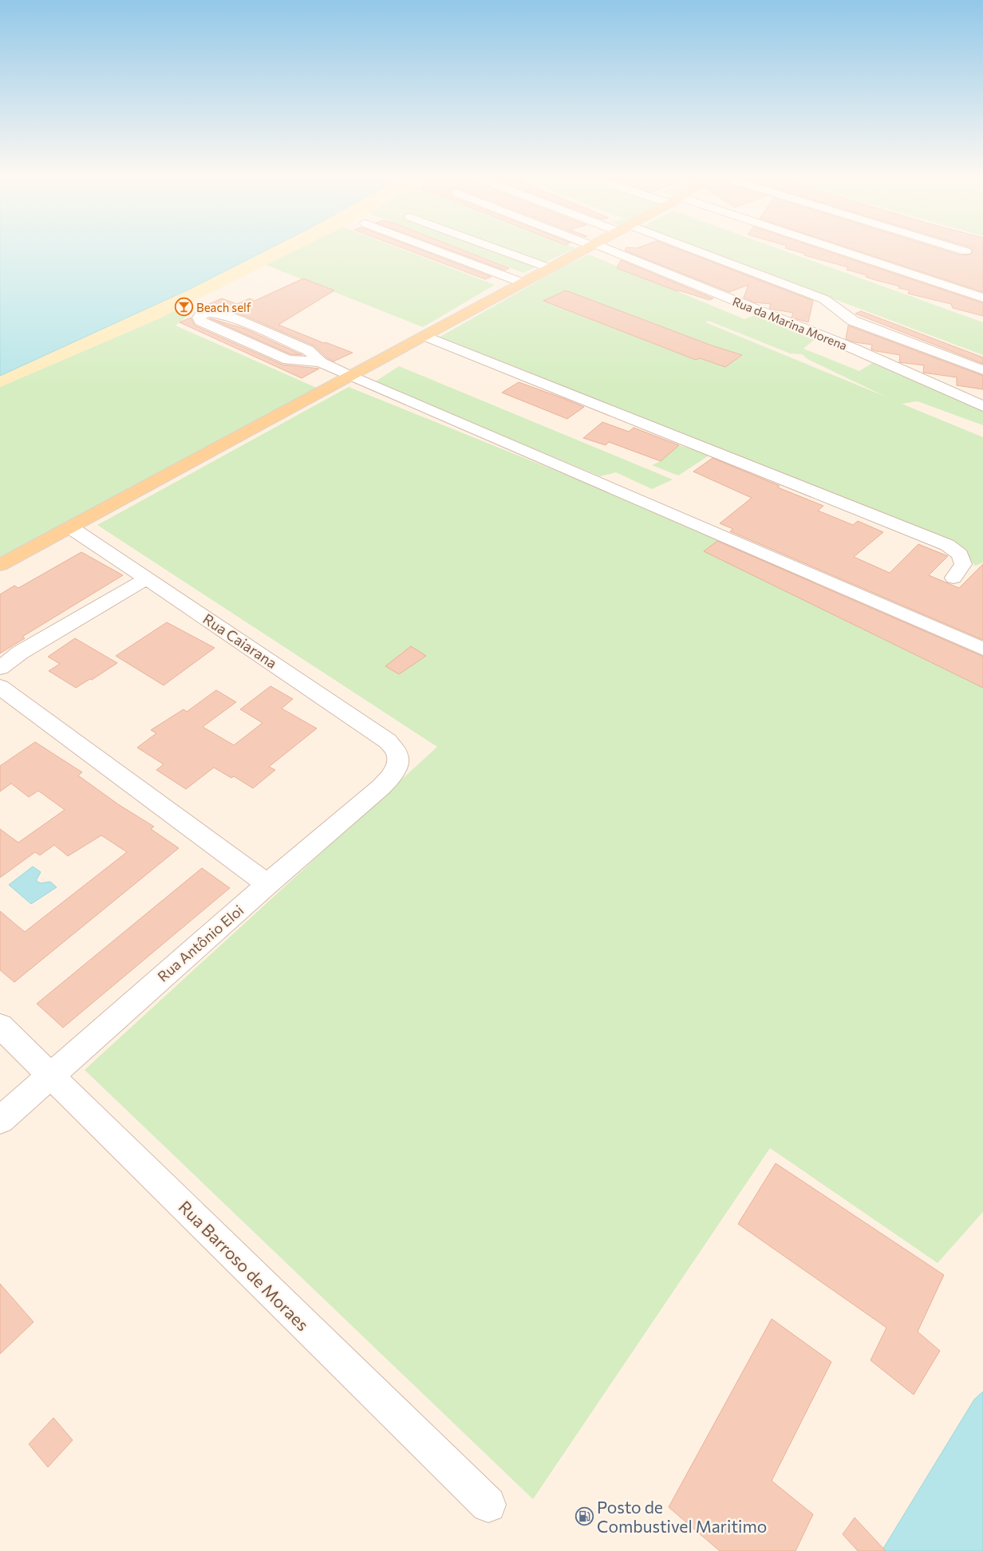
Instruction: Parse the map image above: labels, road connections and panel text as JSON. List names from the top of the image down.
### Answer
{
  "streets": {
    "street": [
      "Rua da Marina Morena",
      "Rua Caiarana",
      "Rua Antônio Eloi",
      "Rua Barroso de Moraes"
    ]
  },
  "crossings": [
    ["Rua Caiarana", "Rua Antônio Eloi"],
    ["Rua Antônio Eloi", "Rua Barroso de Moraes"]
  ],
  "places": {
    "bar": ["Beach self"],
    "fuel station": ["Posto de Combustivel Maritimo"]
  }
}
